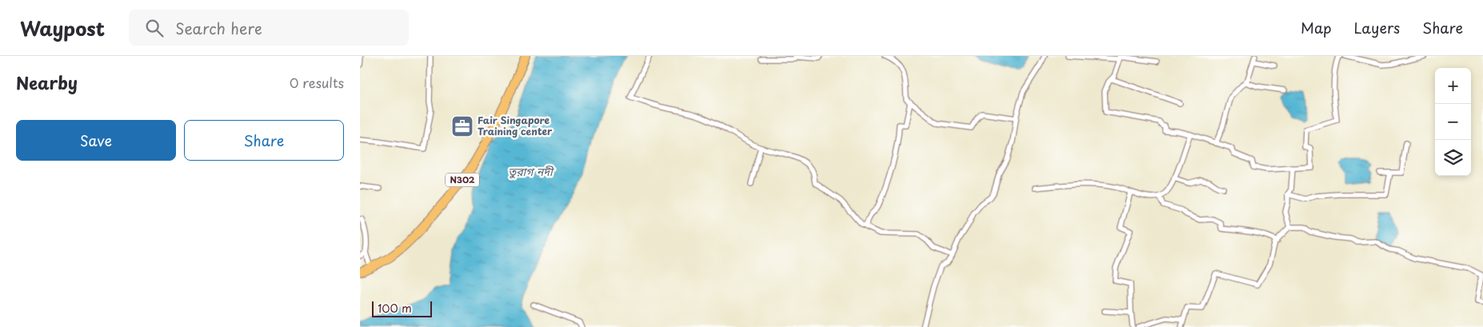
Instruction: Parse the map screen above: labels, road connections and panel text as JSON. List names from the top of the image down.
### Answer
{
  "streets": {
    "highway": ["N302"]
  },
  "water": ["তুরাগ নদী"],
  "places": {
    "office": ["Fair Singapore Training center"]
  },
  "scale_bar": "100 m",
  "page": {
    "header": "Waypost",
    "search": "Search here",
    "nav": ["Map", "Layers", "Share"],
    "heading": ["Nearby", "0 results"],
    "map_buttons": ["+", "−"],
    "buttons": ["Save", "Share"],
    "scale": "100 m"
  }
}
